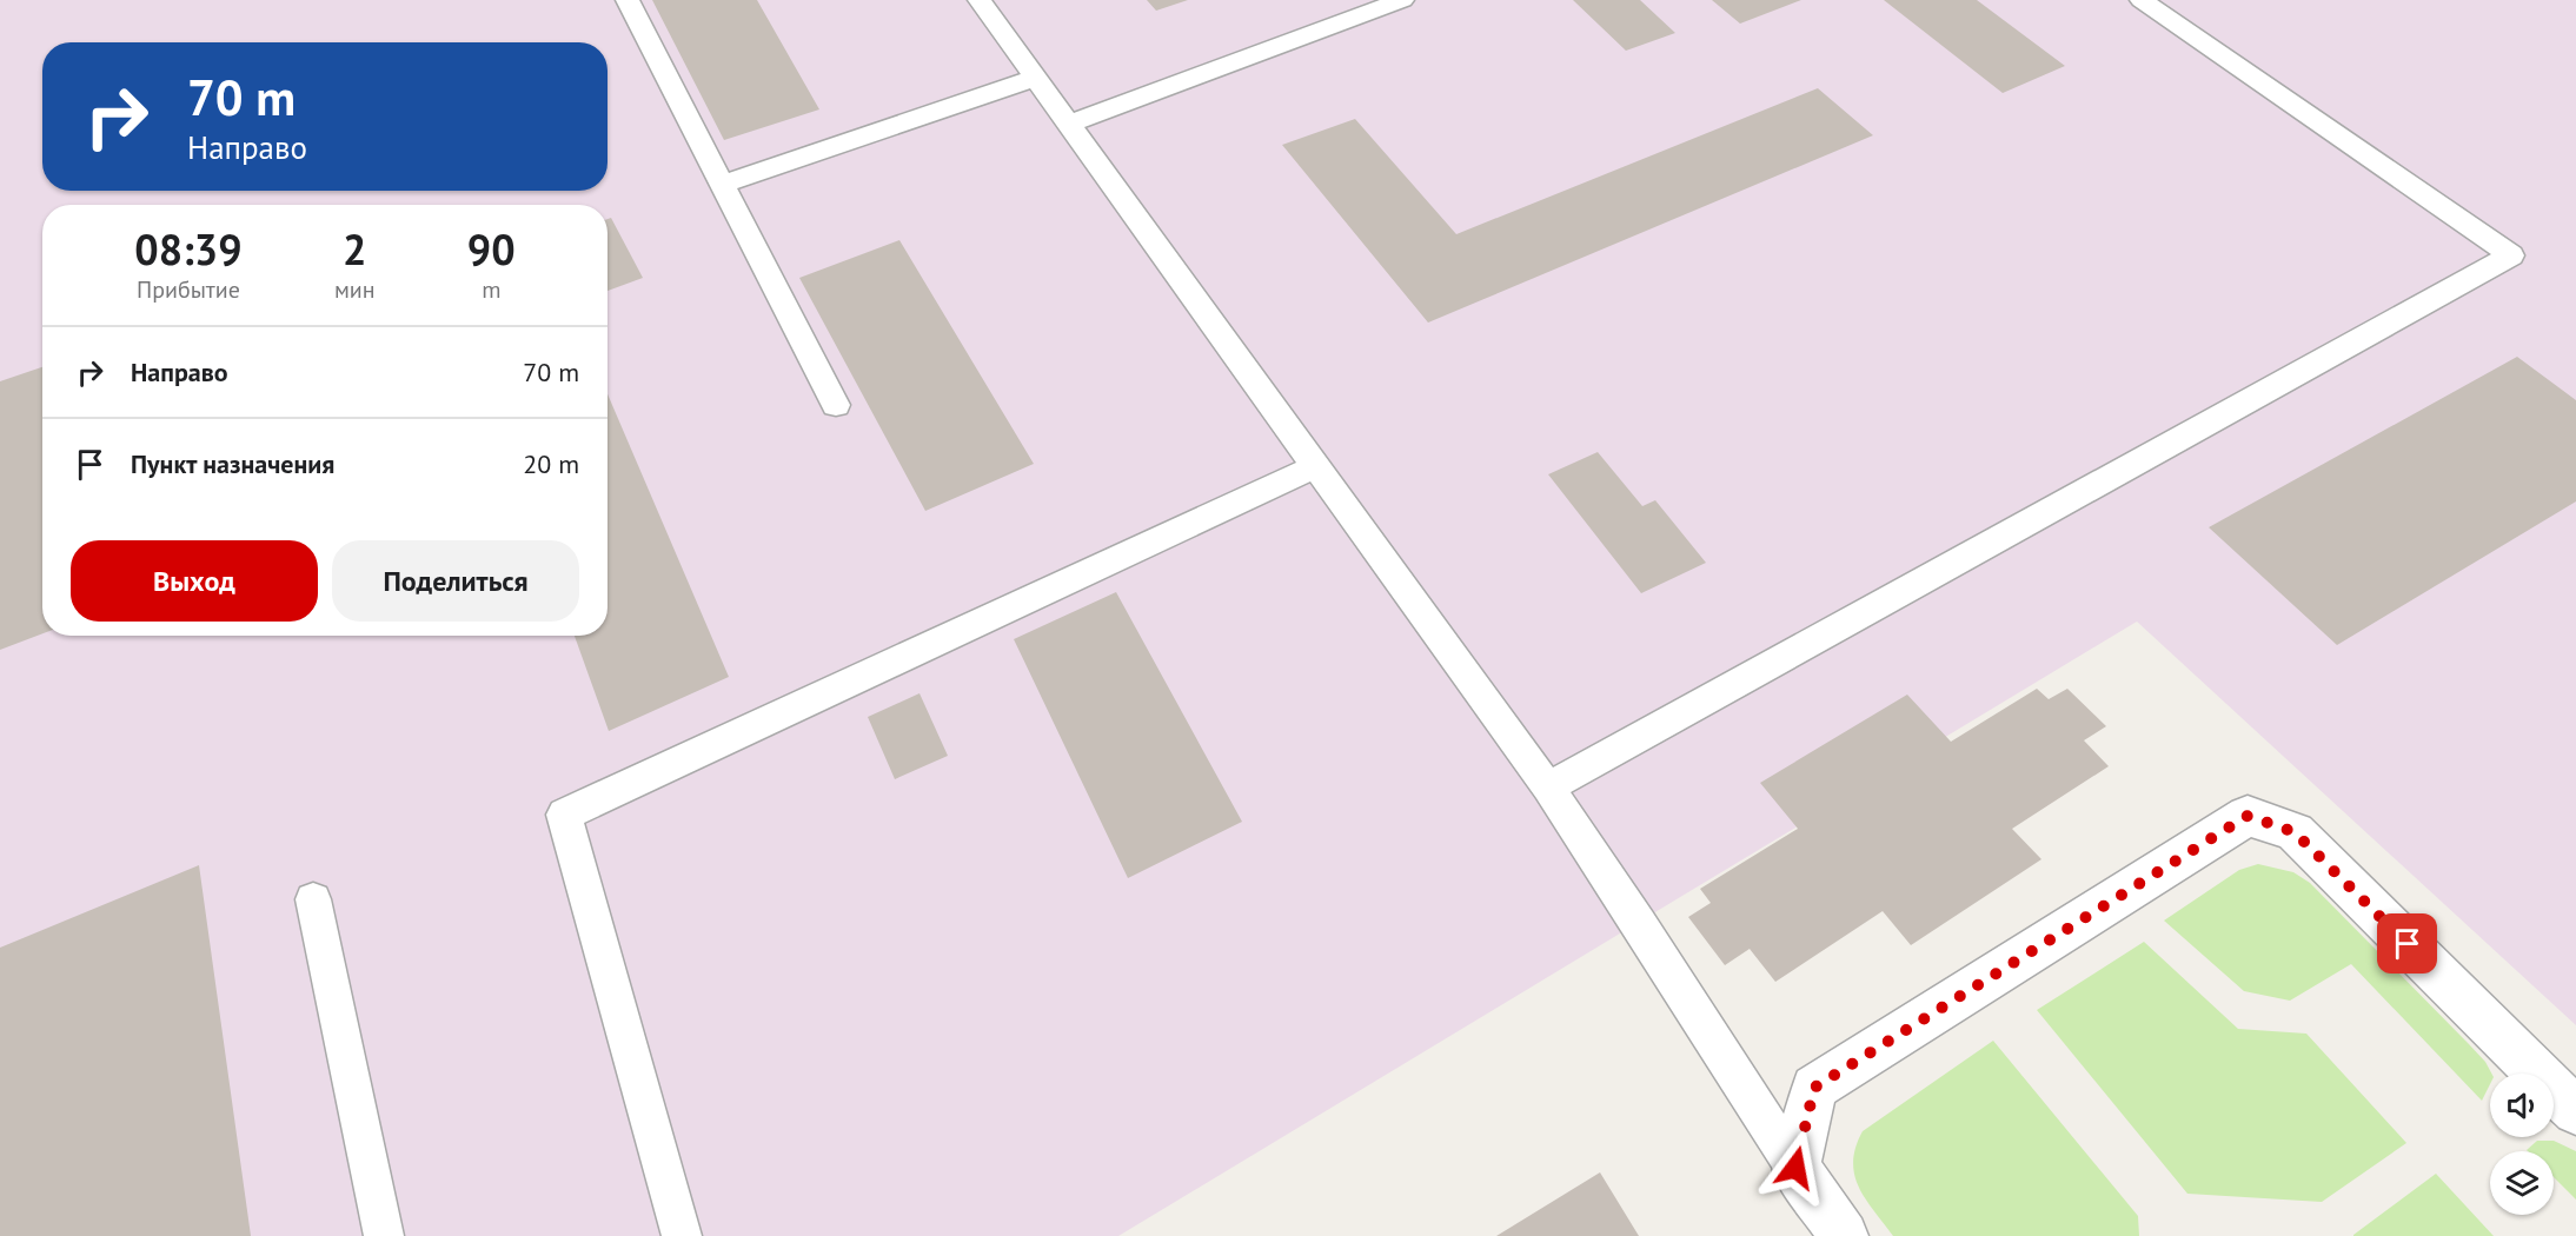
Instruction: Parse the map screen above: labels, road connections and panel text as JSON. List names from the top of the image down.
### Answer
{
  "page": {
    "turn": ["70 m", "Направо"],
    "eta": [
      "08:39",
      "Прибытие",
      "2",
      "мин",
      "90",
      "m"
    ],
    "list": [
      {
        "name": "Направо",
        "value": "70 m"
      },
      {
        "name": "Пункт назначения",
        "value": "20 m"
      }
    ],
    "buttons": ["Выход", "Поделиться"]
  }
}
